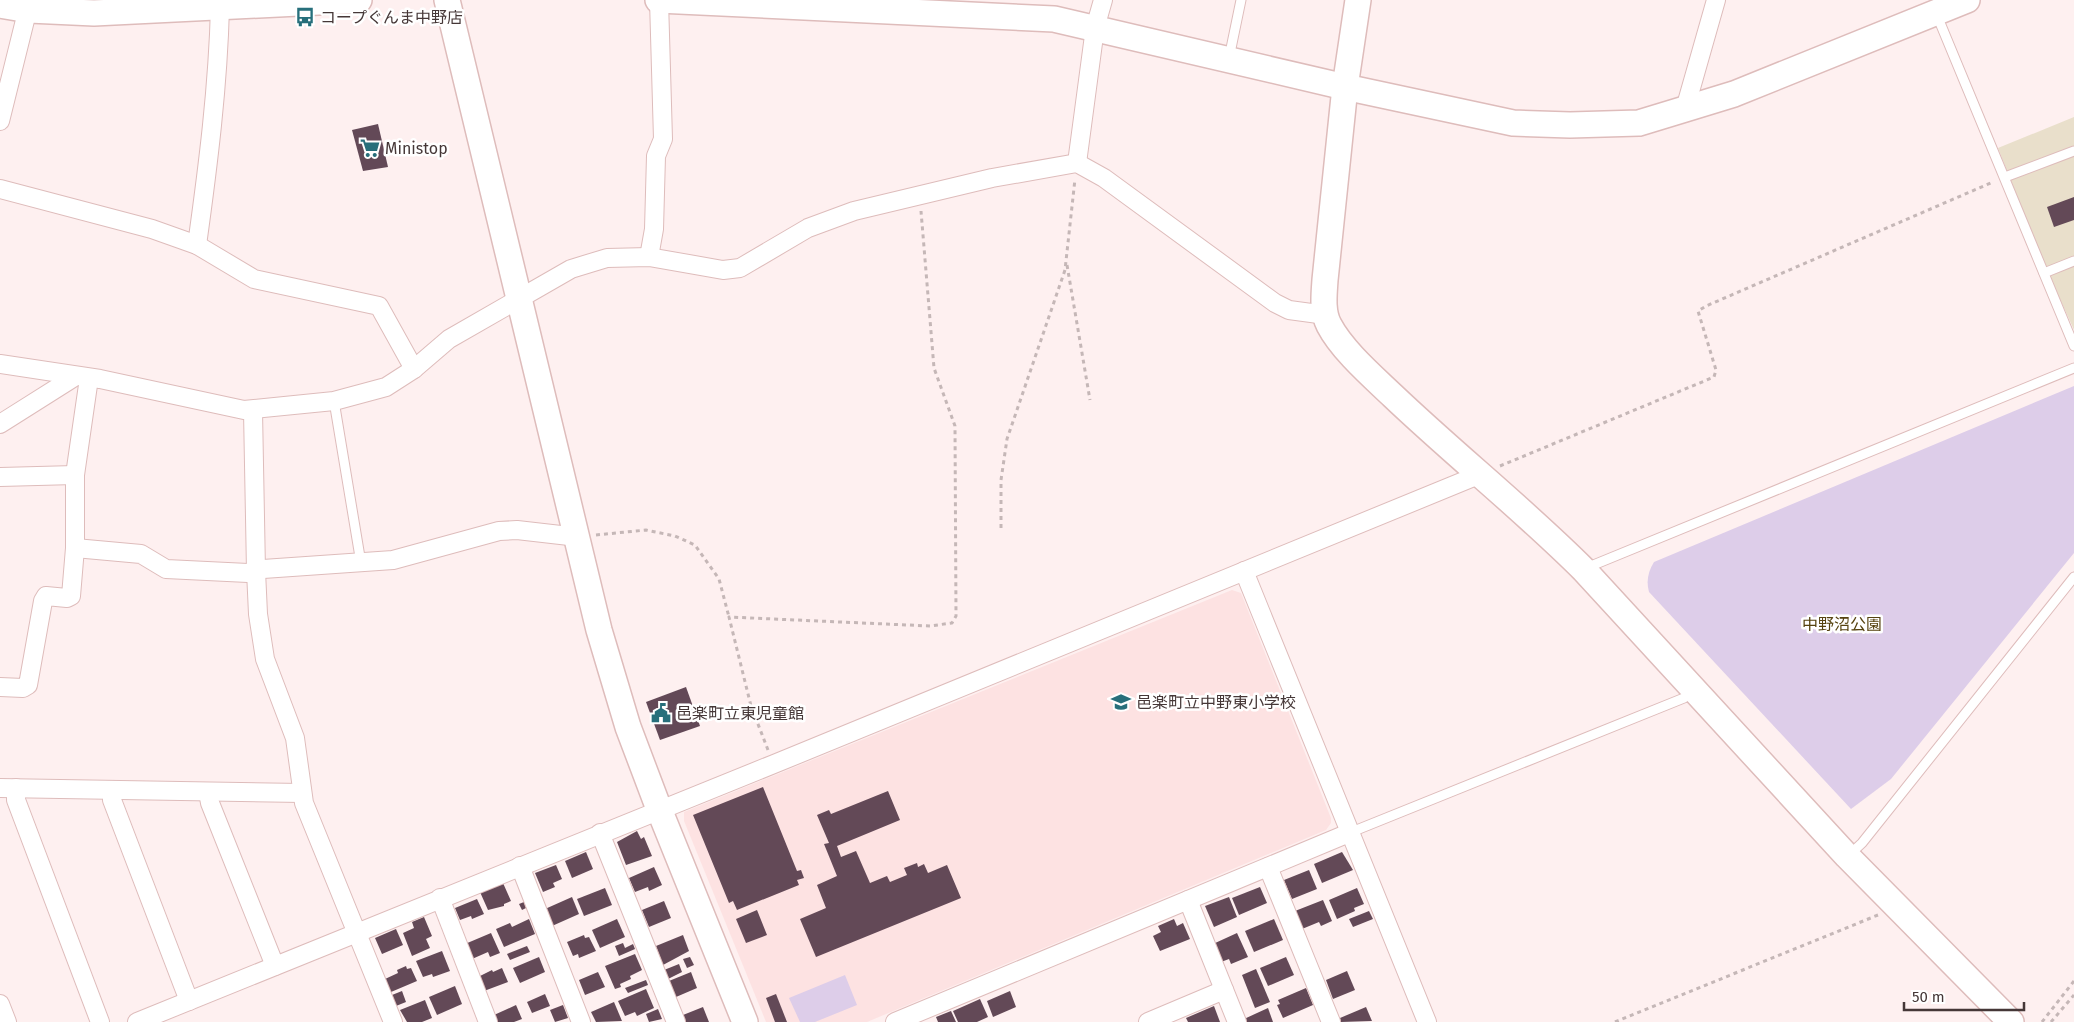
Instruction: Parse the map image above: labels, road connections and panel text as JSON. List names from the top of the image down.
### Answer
{
  "parks": ["中野沼公園"],
  "places": {
    "bus stop": ["コープぐんま中野店"],
    "supermarket": ["Ministop"],
    "school or university": ["邑楽町立中野東小学校"],
    "public building": ["邑楽町立東児童館"]
  },
  "scale_bar": "50 m"
}
